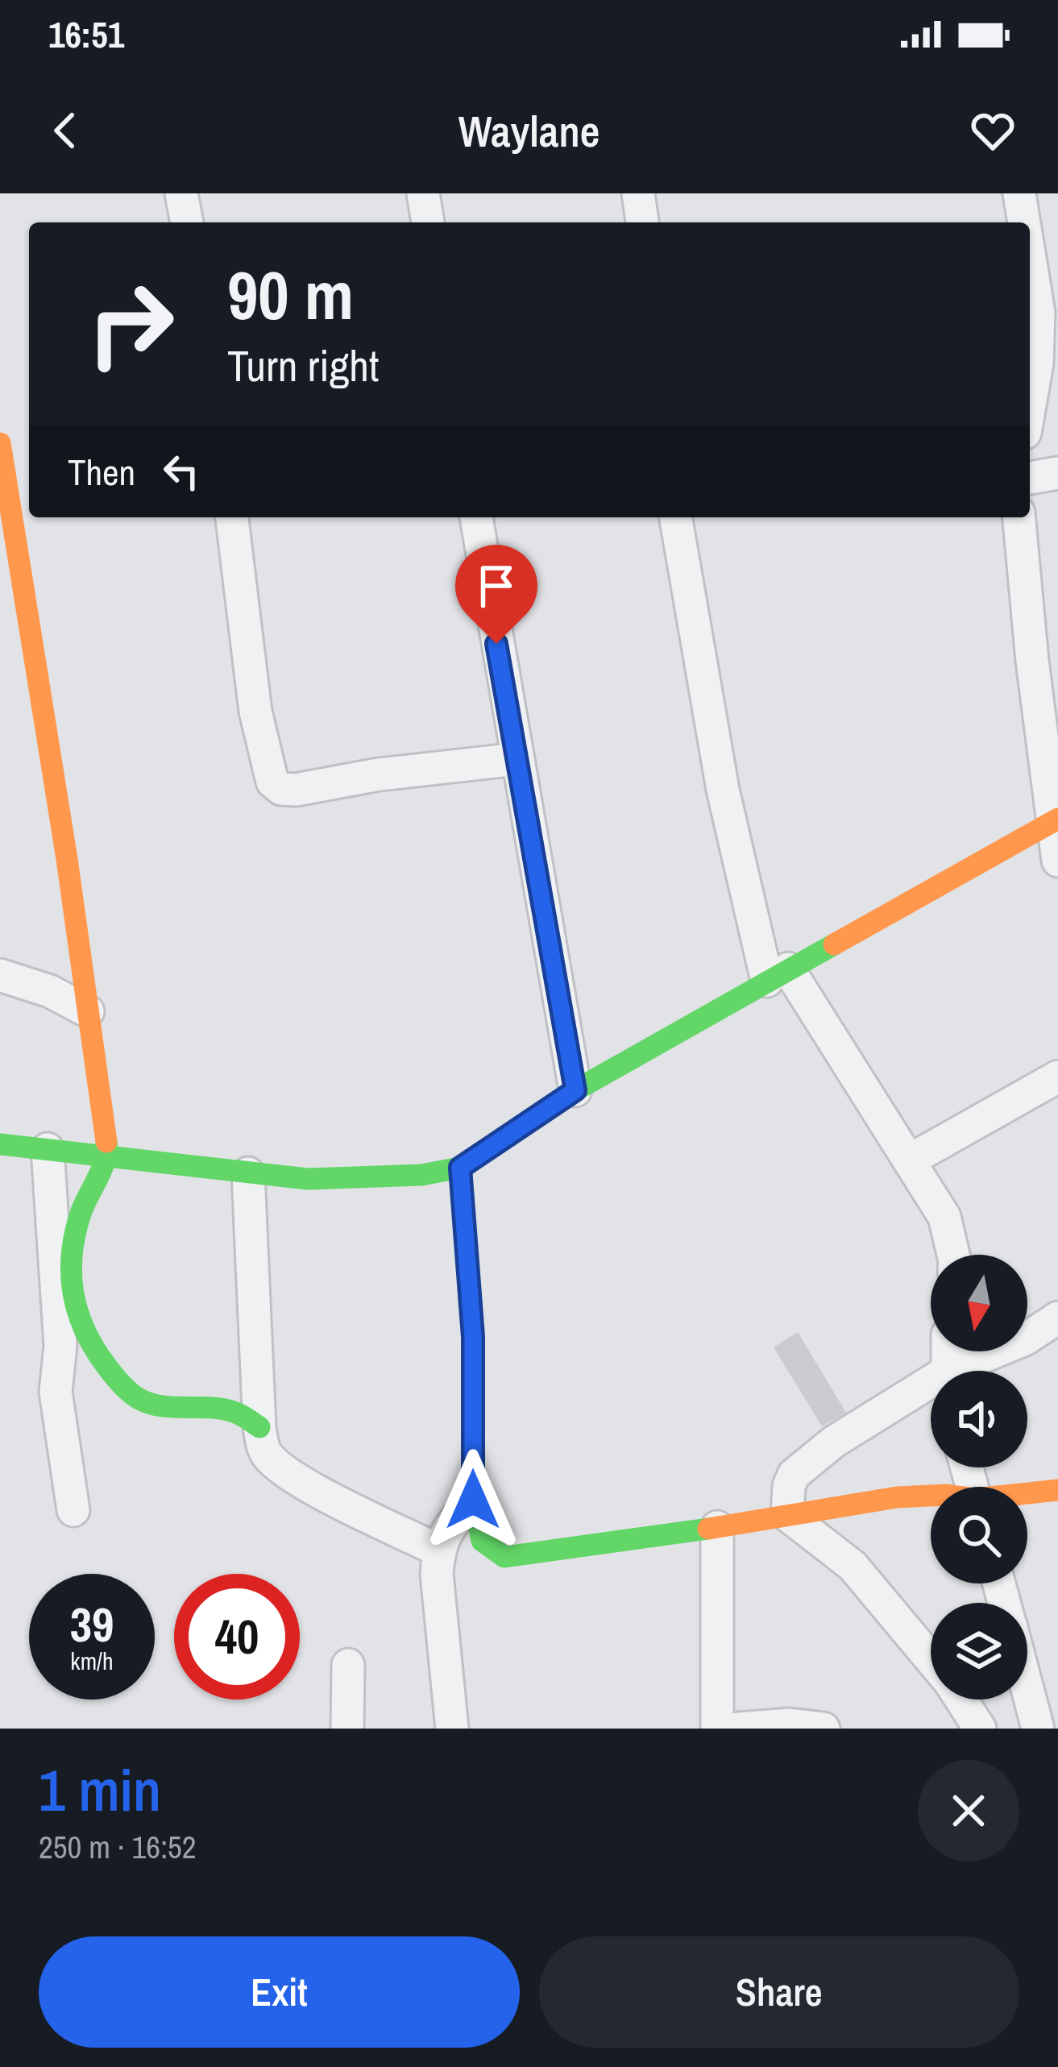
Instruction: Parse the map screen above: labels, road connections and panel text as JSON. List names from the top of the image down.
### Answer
{
  "north": "bottom",
  "page": {
    "status": "16:51",
    "header": "Waylane",
    "turn": ["90 m", "Turn right"],
    "then": "Then",
    "speed": "39 km/h",
    "limit": "40",
    "heading": ["1 min", "250 m · 16:52"],
    "buttons": ["Exit", "Share"]
  }
}
